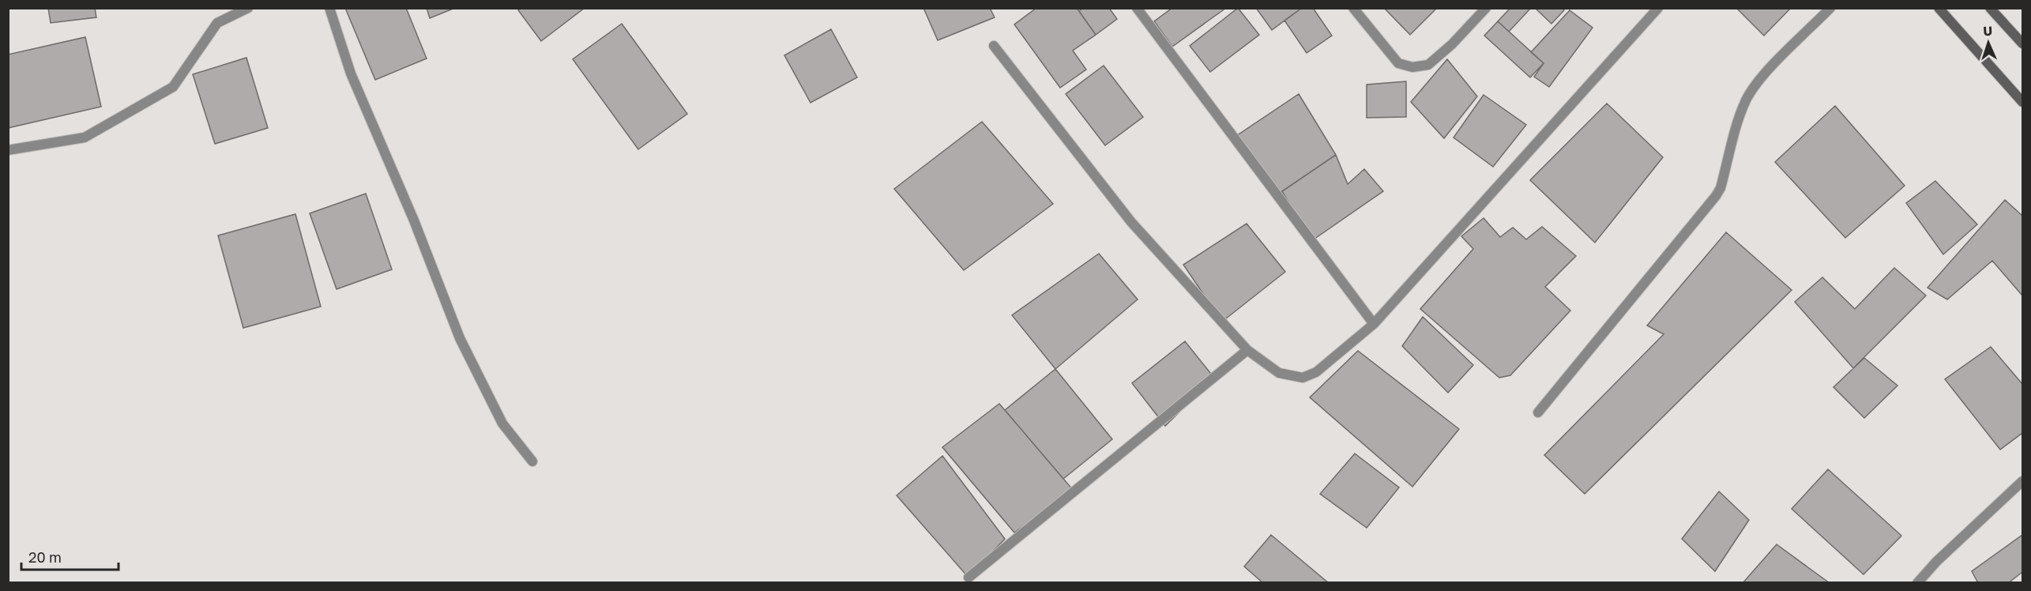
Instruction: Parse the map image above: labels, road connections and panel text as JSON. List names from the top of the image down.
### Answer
{
  "scale_bar": "20 m",
  "north": "top"
}
